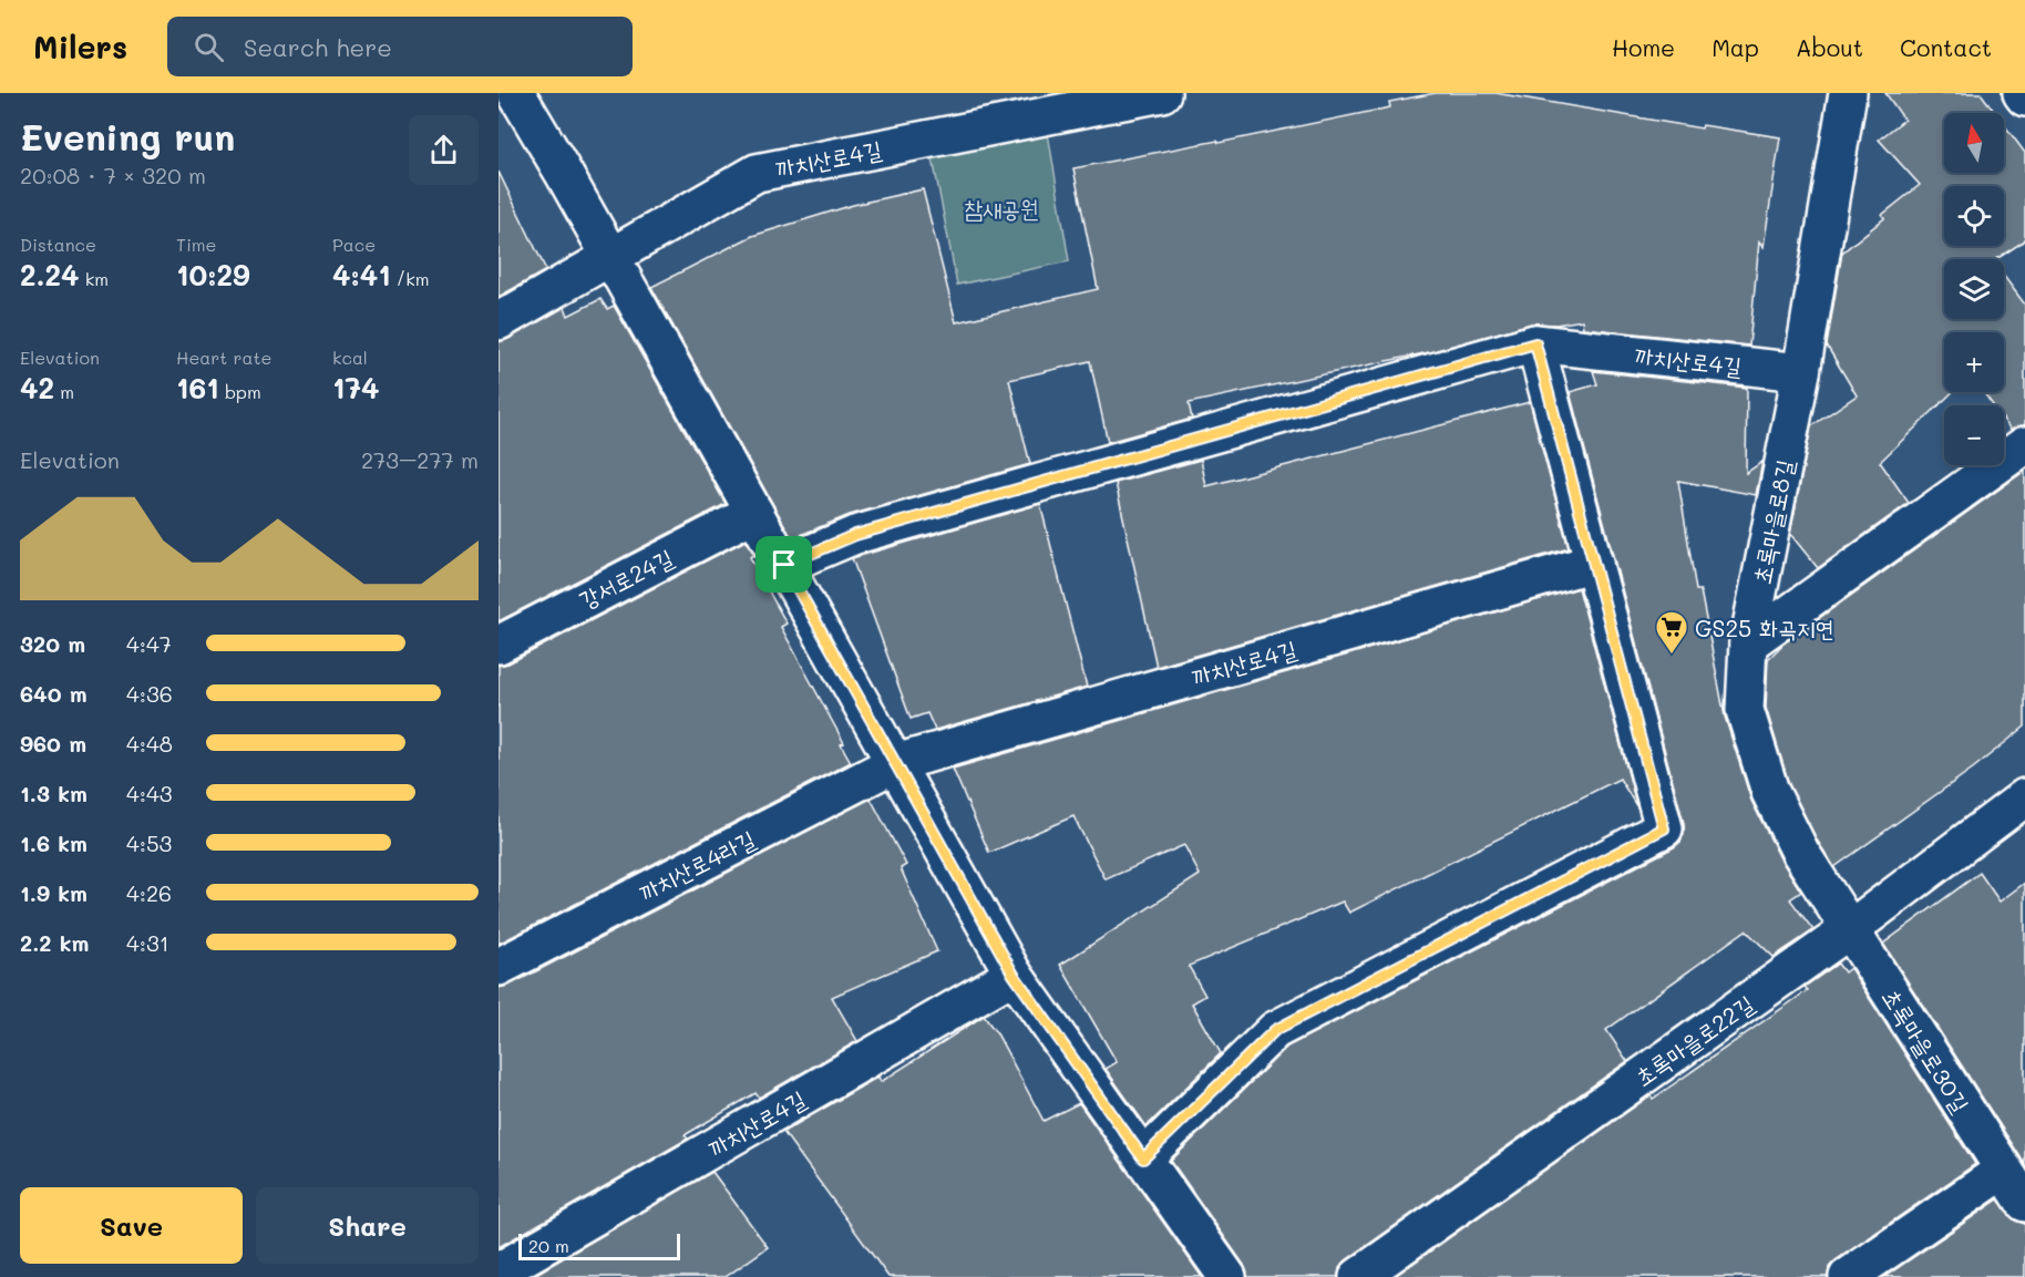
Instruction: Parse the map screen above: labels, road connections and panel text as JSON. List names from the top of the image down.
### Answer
{
  "streets": {
    "street": [
      "까치산로4길",
      "초록마을로8길",
      "강서로24길",
      "까치산로4라길",
      "초록마을로22길",
      "초록마을로30길"
    ]
  },
  "crossings": [
    ["까치산로4길", "초록마을로8길"],
    ["까치산로4길", "까치산로4라길"],
    ["초록마을로8길", "초록마을로22길"],
    ["초록마을로8길", "초록마을로30길"],
    ["초록마을로22길", "초록마을로30길"]
  ],
  "parks": ["참새공원"],
  "places": {
    "supermarket": ["GS25 화곡지연"]
  },
  "scale_bar": "20 m",
  "north": "top",
  "page": {
    "header": "Milers",
    "search": "Search here",
    "nav": [
      "Home",
      "Map",
      "About",
      "Contact"
    ],
    "heading": ["Evening run", "20:08 · 7 × 320 m"],
    "map_buttons": ["+", "−"],
    "stats": [
      ["Distance", "2.24 km"],
      ["Time", "10:29"],
      ["Pace", "4:41 /km"],
      ["Elevation", "42 m"],
      ["Heart rate", "161 bpm"],
      ["kcal", "174"]
    ],
    "chart": ["Elevation", "273–277 m"],
    "list": [
      {
        "name": "320 m",
        "note": "4:47"
      },
      {
        "name": "640 m",
        "note": "4:36"
      },
      {
        "name": "960 m",
        "note": "4:48"
      },
      {
        "name": "1.3 km",
        "note": "4:43"
      },
      {
        "name": "1.6 km",
        "note": "4:53"
      },
      {
        "name": "1.9 km",
        "note": "4:26"
      },
      {
        "name": "2.2 km",
        "note": "4:31"
      }
    ],
    "buttons": ["Save", "Share"],
    "scale": "20 m"
  }
}
